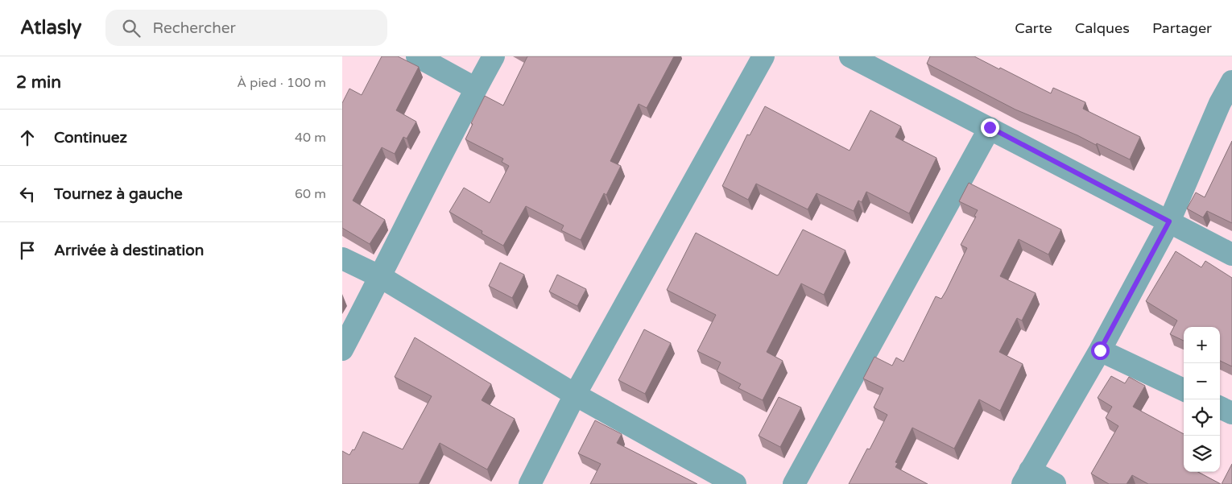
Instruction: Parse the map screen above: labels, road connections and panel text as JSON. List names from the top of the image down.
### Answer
{
  "page": {
    "header": "Atlasly",
    "search": "Rechercher",
    "nav": ["Carte", "Calques", "Partager"],
    "heading": ["2 min", "À pied · 100 m"],
    "list": [
      ["Continuez", "40 m"],
      ["Tournez à gauche", "60 m"],
      "Arrivée à destination"
    ],
    "map_buttons": ["+", "−"]
  }
}
